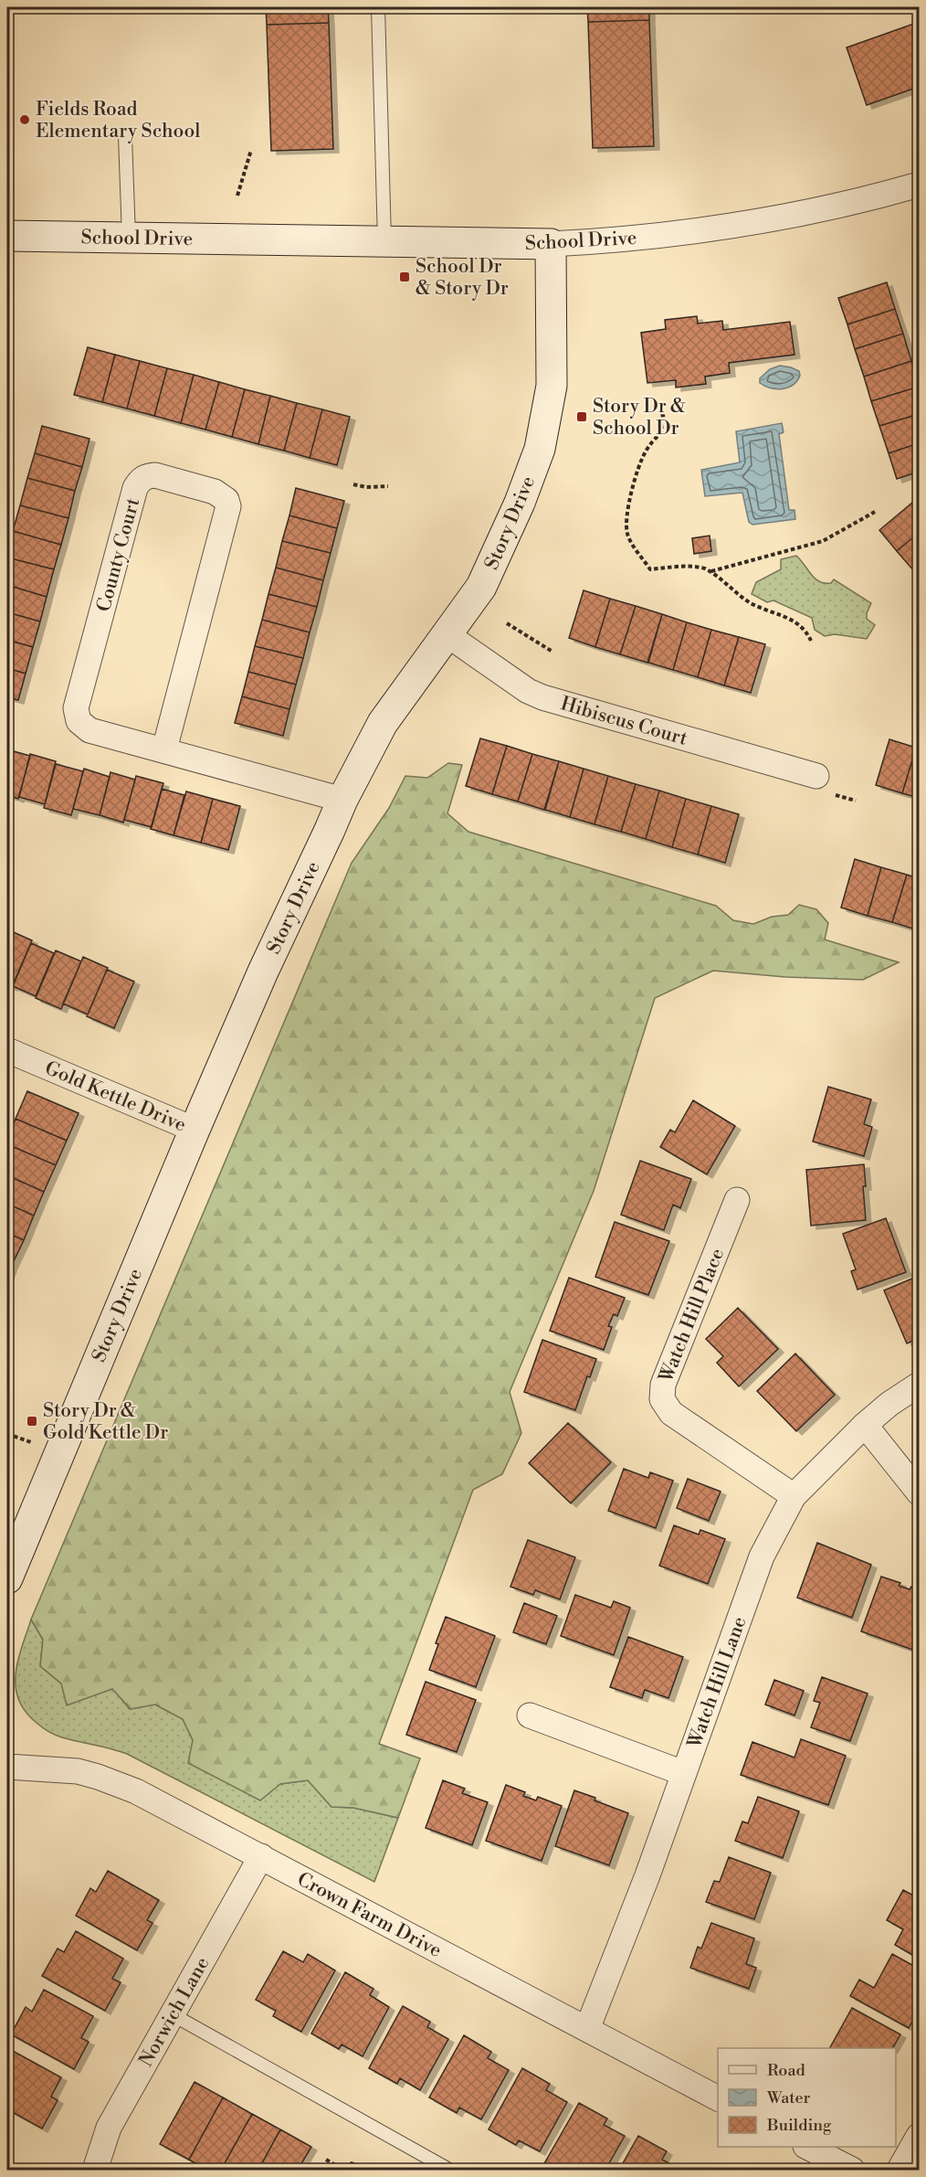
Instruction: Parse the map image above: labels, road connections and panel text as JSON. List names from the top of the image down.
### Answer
{
  "streets": {
    "street": [
      "School Drive",
      "Story Drive",
      "County Court",
      "Hibiscus Court",
      "Gold Kettle Drive",
      "Watch Hill Place",
      "Watch Hill Lane",
      "Crown Farm Drive",
      "Norwich Lane"
    ]
  },
  "crossings": [
    ["School Drive", "Story Drive"],
    ["Story Drive", "County Court"],
    ["Story Drive", "Hibiscus Court"],
    ["Story Drive", "Gold Kettle Drive"],
    ["Watch Hill Place", "Watch Hill Lane"],
    ["Watch Hill Lane", "Crown Farm Drive"],
    ["Crown Farm Drive", "Norwich Lane"]
  ],
  "places": {
    "other": ["Fields Road Elementary School"],
    "transit": ["School Dr & Story Dr", "Story Dr & School Dr", "Story Dr & Gold Kettle Dr"]
  },
  "legend": ["Road", "Water", "Building"]
}
